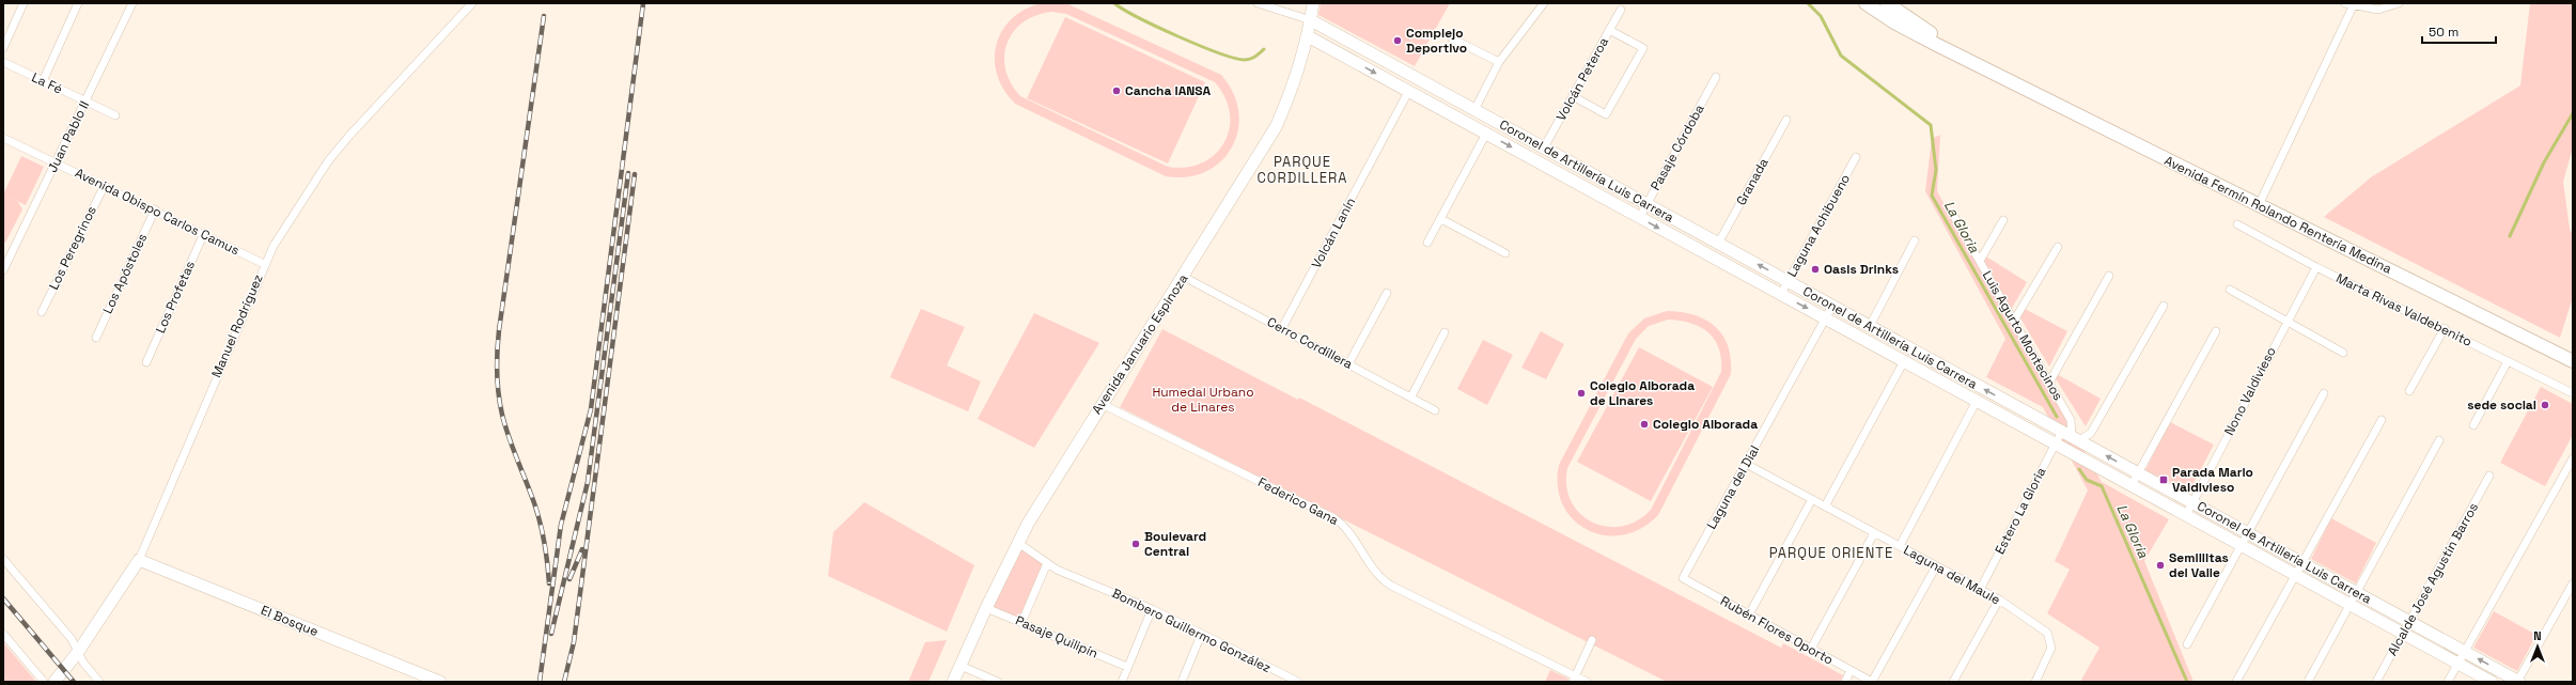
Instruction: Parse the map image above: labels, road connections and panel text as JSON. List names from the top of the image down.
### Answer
{
  "streets": {
    "main road": ["Avenida Fermín Rolando Rentería Medina"],
    "street": [
      "Volcán Peteroa",
      "La Fé",
      "Juan Pablo II",
      "Pasaje Córdoba",
      "Coronel de Artillería Luis Carrera",
      "Granada",
      "Avenida Obispo Carlos Camus",
      "Laguna Achibueno",
      "Volcán Lanín",
      "Los Peregrinos",
      "Los Apóstoles",
      "Los Profetas",
      "Marta Rivas Valdebenito",
      "Manuel Rodríguez",
      "Luis Agurto Montecinos",
      "Cerro Cordillera",
      "Avenida Januario Espinoza",
      "Nono Valdivieso",
      "Laguna del Dial",
      "Federico Gana",
      "Estero La Gloria",
      "Laguna del Maule",
      "Alcalde José Agustín Barros",
      "El Bosque",
      "Bombero Guillermo González",
      "Rubén Flores Oporto",
      "Pasaje Quilipín"
    ]
  },
  "crossings": [
    ["Volcán Peteroa", "Coronel de Artillería Luis Carrera"],
    ["La Fé", "Juan Pablo II"],
    ["Juan Pablo II", "Avenida Obispo Carlos Camus"],
    ["Pasaje Córdoba", "Coronel de Artillería Luis Carrera"],
    ["Coronel de Artillería Luis Carrera", "Granada"],
    ["Coronel de Artillería Luis Carrera", "Laguna Achibueno"],
    ["Coronel de Artillería Luis Carrera", "Volcán Lanín"],
    ["Coronel de Artillería Luis Carrera", "Luis Agurto Montecinos"],
    ["Coronel de Artillería Luis Carrera", "Avenida Januario Espinoza"],
    ["Coronel de Artillería Luis Carrera", "Nono Valdivieso"],
    ["Coronel de Artillería Luis Carrera", "Laguna del Dial"],
    ["Coronel de Artillería Luis Carrera", "Estero La Gloria"],
    ["Coronel de Artillería Luis Carrera", "Alcalde José Agustín Barros"],
    ["Avenida Obispo Carlos Camus", "Los Peregrinos"],
    ["Avenida Obispo Carlos Camus", "Los Apóstoles"],
    ["Avenida Obispo Carlos Camus", "Los Profetas"],
    ["Avenida Obispo Carlos Camus", "Manuel Rodríguez"],
    ["Volcán Lanín", "Cerro Cordillera"],
    ["Marta Rivas Valdebenito", "Nono Valdivieso"],
    ["Manuel Rodríguez", "El Bosque"],
    ["Luis Agurto Montecinos", "Estero La Gloria"],
    ["Cerro Cordillera", "Avenida Januario Espinoza"],
    ["Avenida Januario Espinoza", "Federico Gana"],
    ["Avenida Januario Espinoza", "Bombero Guillermo González"],
    ["Avenida Januario Espinoza", "Pasaje Quilipín"],
    ["Laguna del Dial", "Laguna del Maule"],
    ["Laguna del Dial", "Rubén Flores Oporto"],
    ["Estero La Gloria", "Laguna del Maule"]
  ],
  "districts": ["PARQUE CORDILLERA", "PARQUE ORIENTE"],
  "water": ["La Gloria"],
  "parks": ["Humedal Urbano de Linares"],
  "places": {
    "other": [
      "Complejo Deportivo",
      "Cancha IANSA",
      "Oasis Drinks",
      "Colegio Alborada de Linares",
      "sede social",
      "Colegio Alborada",
      "Boulevard Central",
      "Semillitas del Valle"
    ],
    "transit": ["Parada Mario Valdivieso"]
  },
  "scale_bar": "50 m",
  "north": "top"
}
